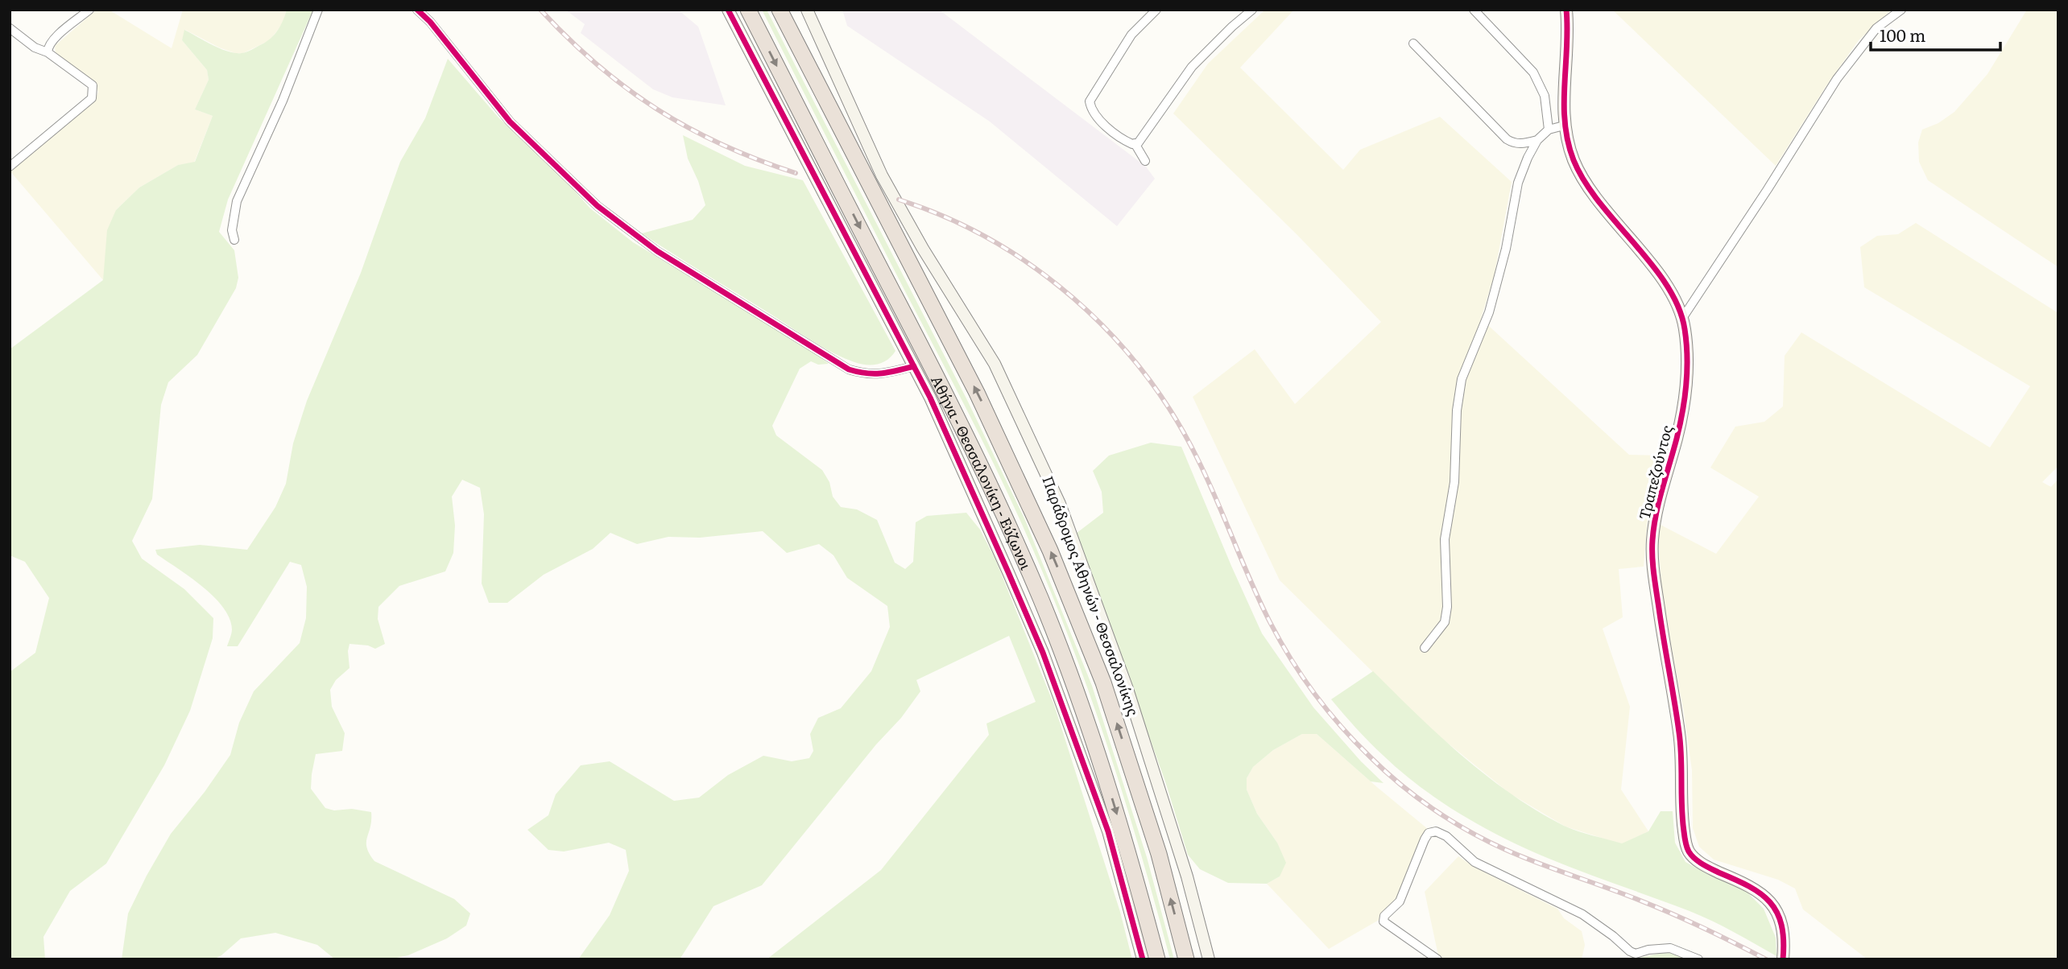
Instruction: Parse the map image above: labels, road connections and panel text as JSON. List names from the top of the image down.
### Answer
{
  "streets": {
    "highway": ["Αθήνα - Θεσσαλονίκη - Εύζωνοι"],
    "main road": ["Τραπεζούντος", "Παράδρομος Αθηνών - Θεσσαλονίκης"]
  },
  "scale_bar": "100 m"
}
